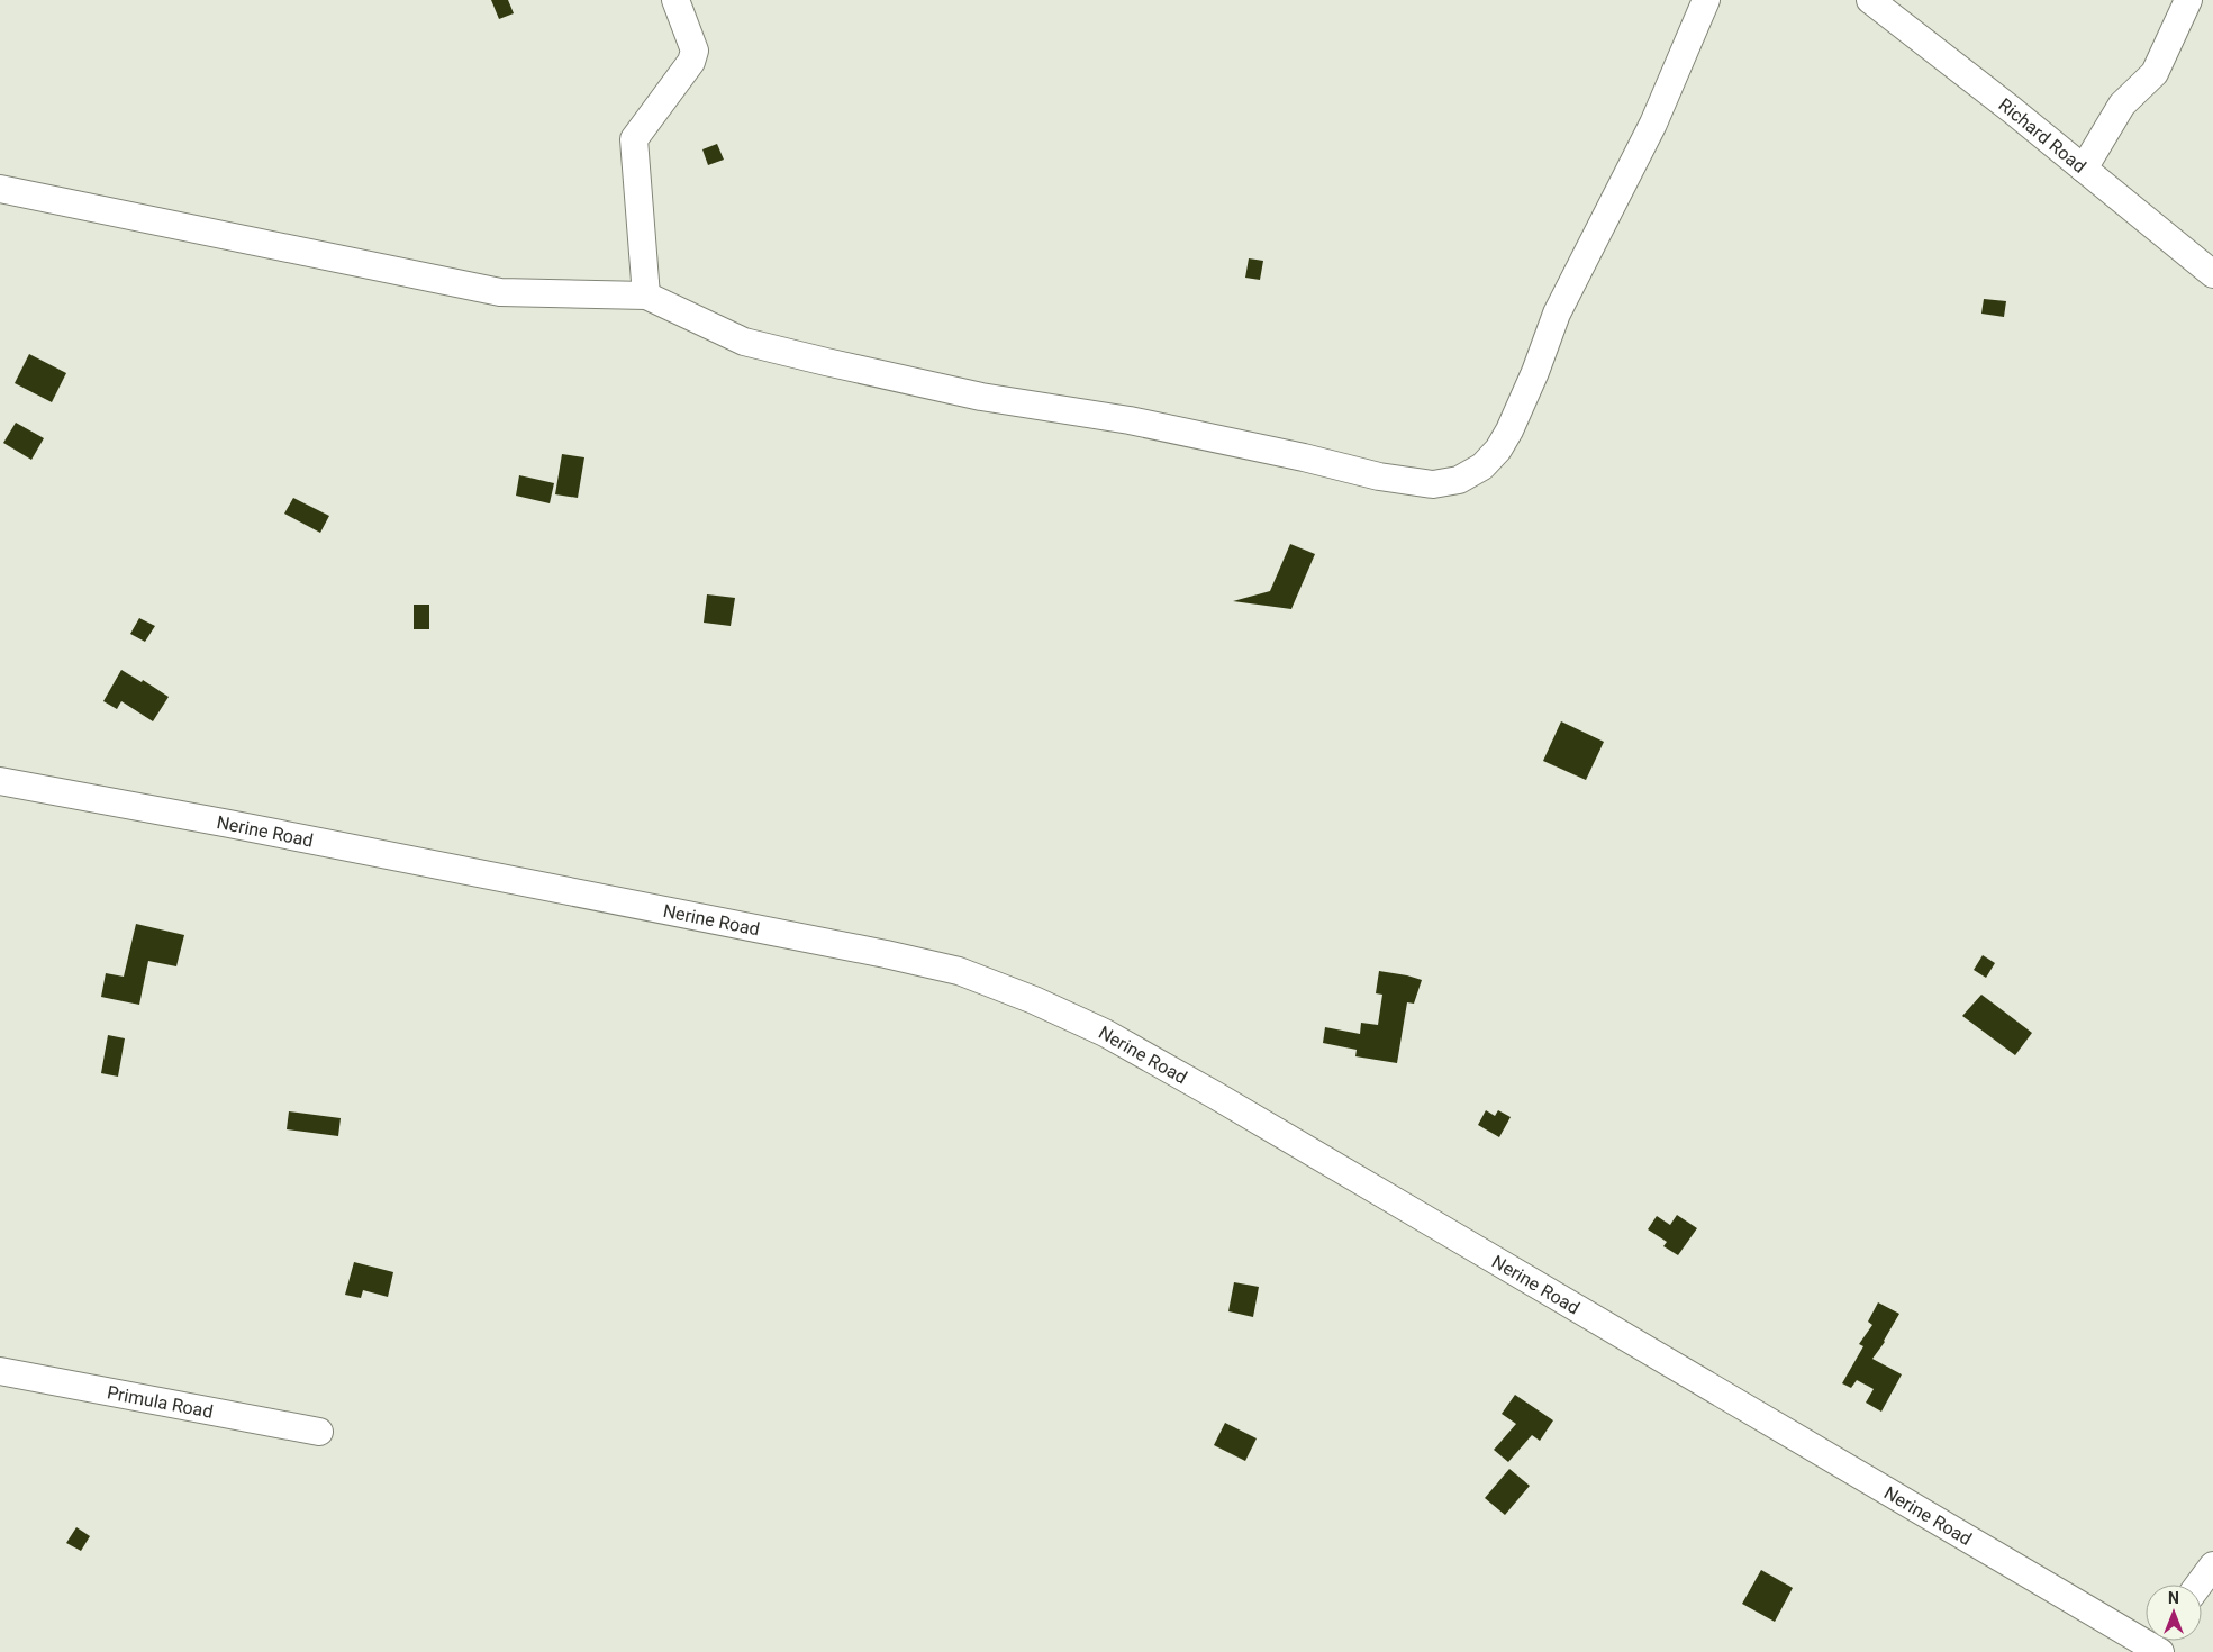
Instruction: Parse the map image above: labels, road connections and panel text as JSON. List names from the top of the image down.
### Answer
{
  "streets": {
    "street": ["Richard Road", "Nerine Road", "Primula Road"]
  },
  "north": "top"
}
